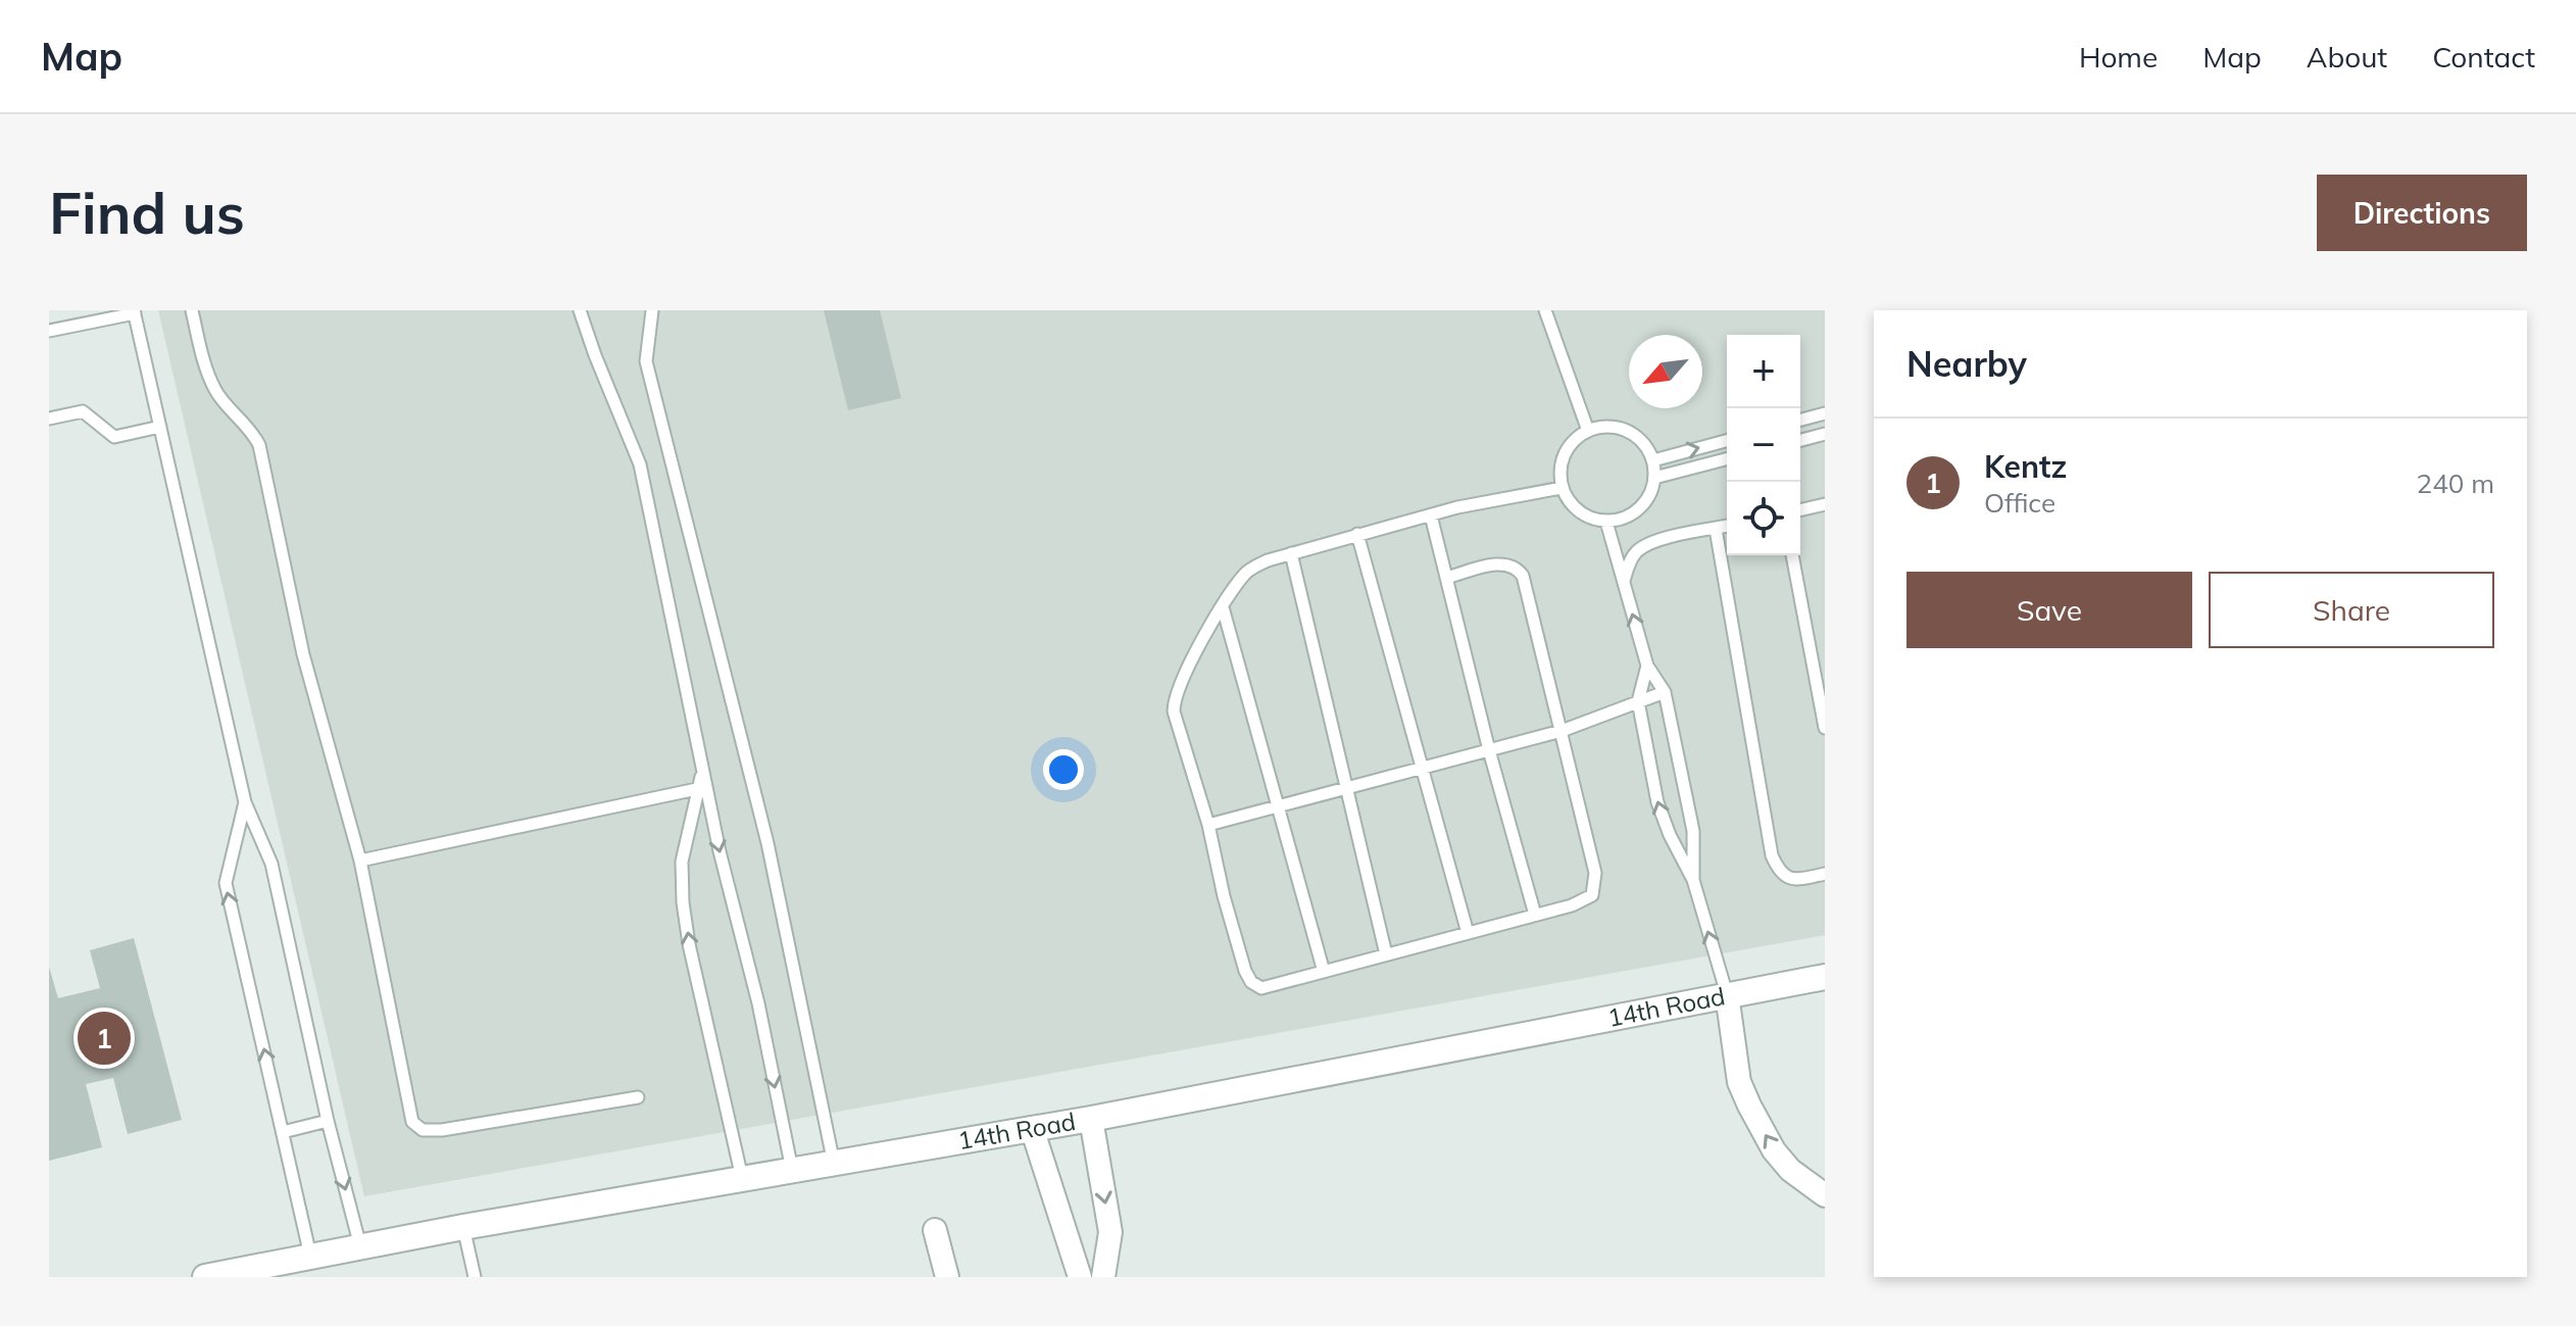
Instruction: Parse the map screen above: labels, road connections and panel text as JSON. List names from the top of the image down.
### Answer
{
  "streets": {
    "street": ["14th Road"]
  },
  "north": "bottom left",
  "page": {
    "header": "Map",
    "nav": [
      "Home",
      "Map",
      "About",
      "Contact"
    ],
    "buttons": [
      "Directions",
      ["Save", "Share"]
    ],
    "title": "Find us",
    "heading": "Nearby",
    "map_buttons": ["+", "−"],
    "list": [
      {
        "mark": "1",
        "name": "Kentz",
        "note": "Office",
        "value": "240 m"
      }
    ],
    "pins": "1"
  }
}
